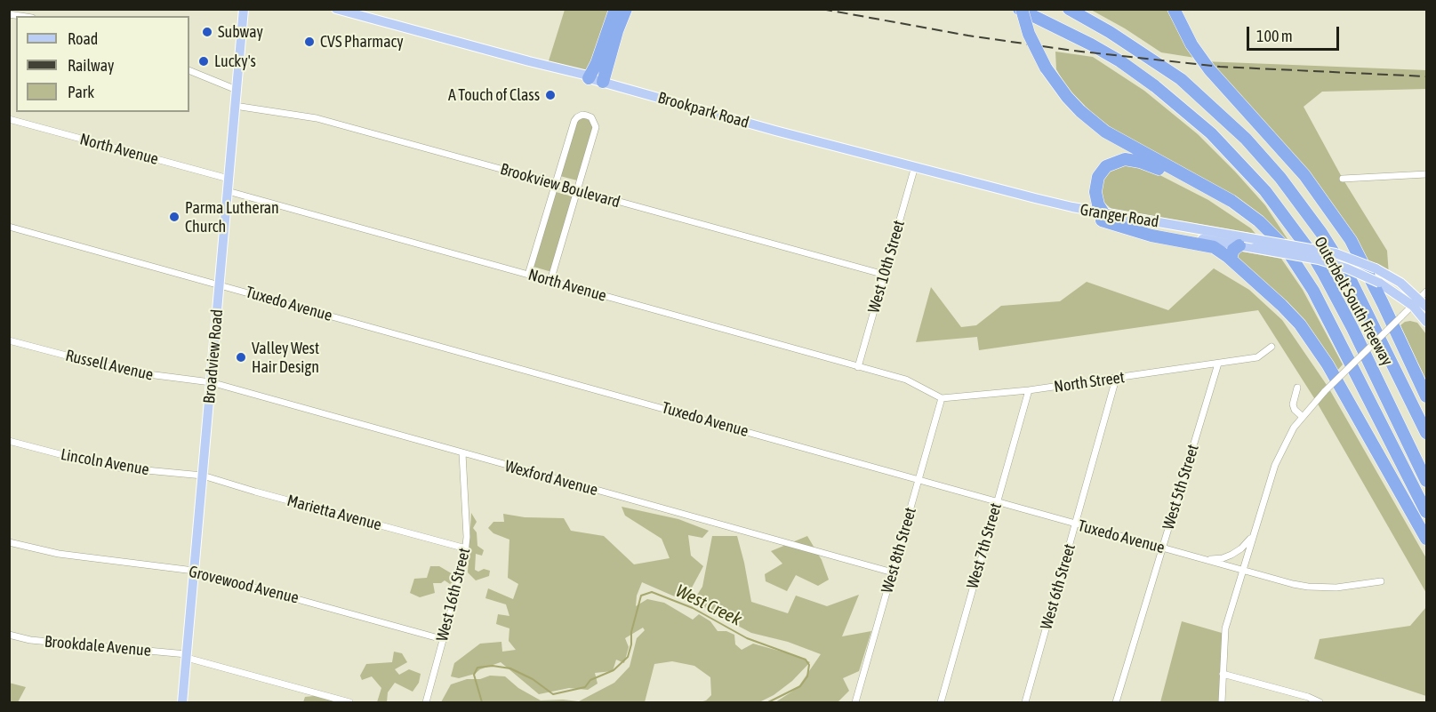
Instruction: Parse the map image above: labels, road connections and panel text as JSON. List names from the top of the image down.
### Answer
{
  "streets": {
    "highway": ["Outerbelt South Freeway"],
    "main road": ["Brookpark Road", "Granger Road", "Broadview Road"],
    "street": [
      "North Avenue",
      "Brookview Boulevard",
      "West 10th Street",
      "Tuxedo Avenue",
      "Russell Avenue",
      "North Street",
      "Lincoln Avenue",
      "Wexford Avenue",
      "West 5th Street",
      "Marietta Avenue",
      "West 7th Street",
      "West 8th Street",
      "Grovewood Avenue",
      "West 6th Street",
      "West 16th Street",
      "Brookdale Avenue"
    ]
  },
  "crossings": [
    ["Brookpark Road", "Granger Road"],
    ["Brookpark Road", "West 10th Street"],
    ["North Avenue", "West 10th Street"],
    ["North Avenue", "Broadview Road"],
    ["North Avenue", "North Street"],
    ["North Avenue", "West 8th Street"],
    ["Brookview Boulevard", "West 10th Street"],
    ["Brookview Boulevard", "Broadview Road"],
    ["Tuxedo Avenue", "Broadview Road"],
    ["Tuxedo Avenue", "West 5th Street"],
    ["Tuxedo Avenue", "West 7th Street"],
    ["Tuxedo Avenue", "West 8th Street"],
    ["Tuxedo Avenue", "West 6th Street"],
    ["Broadview Road", "Russell Avenue"],
    ["Broadview Road", "Lincoln Avenue"],
    ["Broadview Road", "Wexford Avenue"],
    ["Broadview Road", "Marietta Avenue"],
    ["Broadview Road", "Grovewood Avenue"],
    ["Broadview Road", "Brookdale Avenue"],
    ["Russell Avenue", "Wexford Avenue"],
    ["North Street", "West 5th Street"],
    ["North Street", "West 7th Street"],
    ["North Street", "West 8th Street"],
    ["North Street", "West 6th Street"],
    ["Lincoln Avenue", "Marietta Avenue"],
    ["Wexford Avenue", "West 8th Street"],
    ["Wexford Avenue", "West 16th Street"],
    ["Marietta Avenue", "West 16th Street"],
    ["Grovewood Avenue", "West 16th Street"]
  ],
  "water": ["West Creek"],
  "places": [
    "Subway",
    "CVS Pharmacy",
    "Lucky's",
    "A Touch of Class",
    "Parma Lutheran Church",
    "Valley West Hair Design"
  ],
  "legend": ["Road", "Railway", "Park"],
  "scale_bar": "100 m"
}
